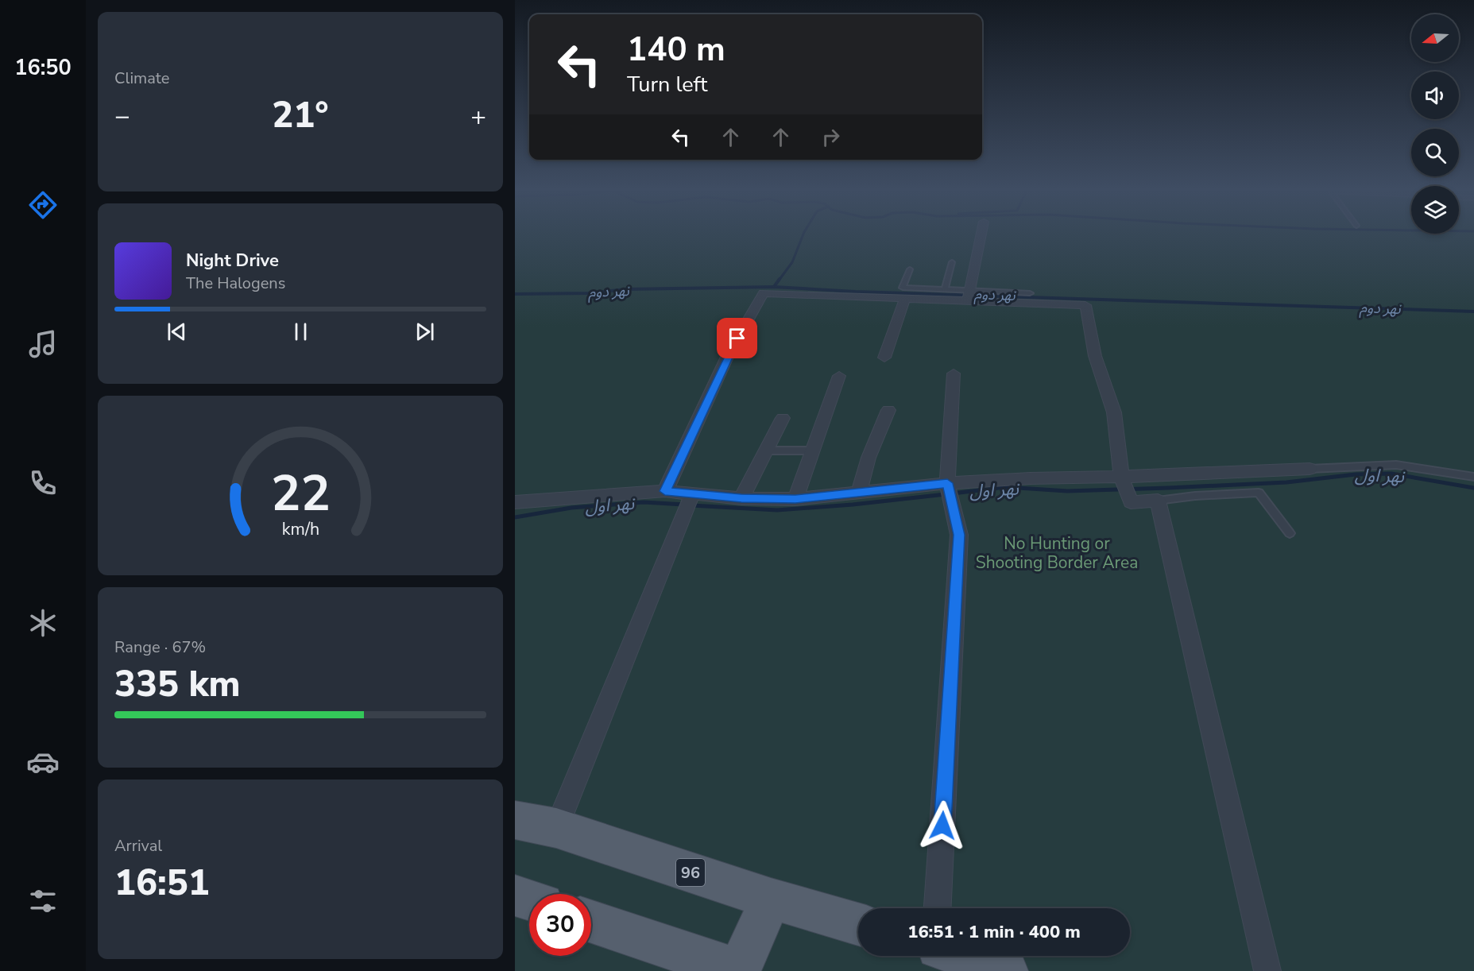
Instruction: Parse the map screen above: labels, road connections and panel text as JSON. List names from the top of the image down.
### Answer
{
  "streets": {
    "main road": ["96"]
  },
  "water": ["نهر دوم", "نهر اول"],
  "parks": ["No Hunting or Shooting Border Area"],
  "north": "left",
  "page": {
    "tabs": "16:50",
    "tile": [
      "Climate",
      ["Range · 67%", "335 km"],
      ["Arrival", "16:51"]
    ],
    "turn": ["140 m", "Turn left"],
    "heat": ["−", "21°", "+"],
    "song": ["Night Drive", "The Halogens"],
    "limit": "30",
    "trip": "16:51 · 1 min · 400 m",
    "gauge": ["22", "km/h"]
  }
}
